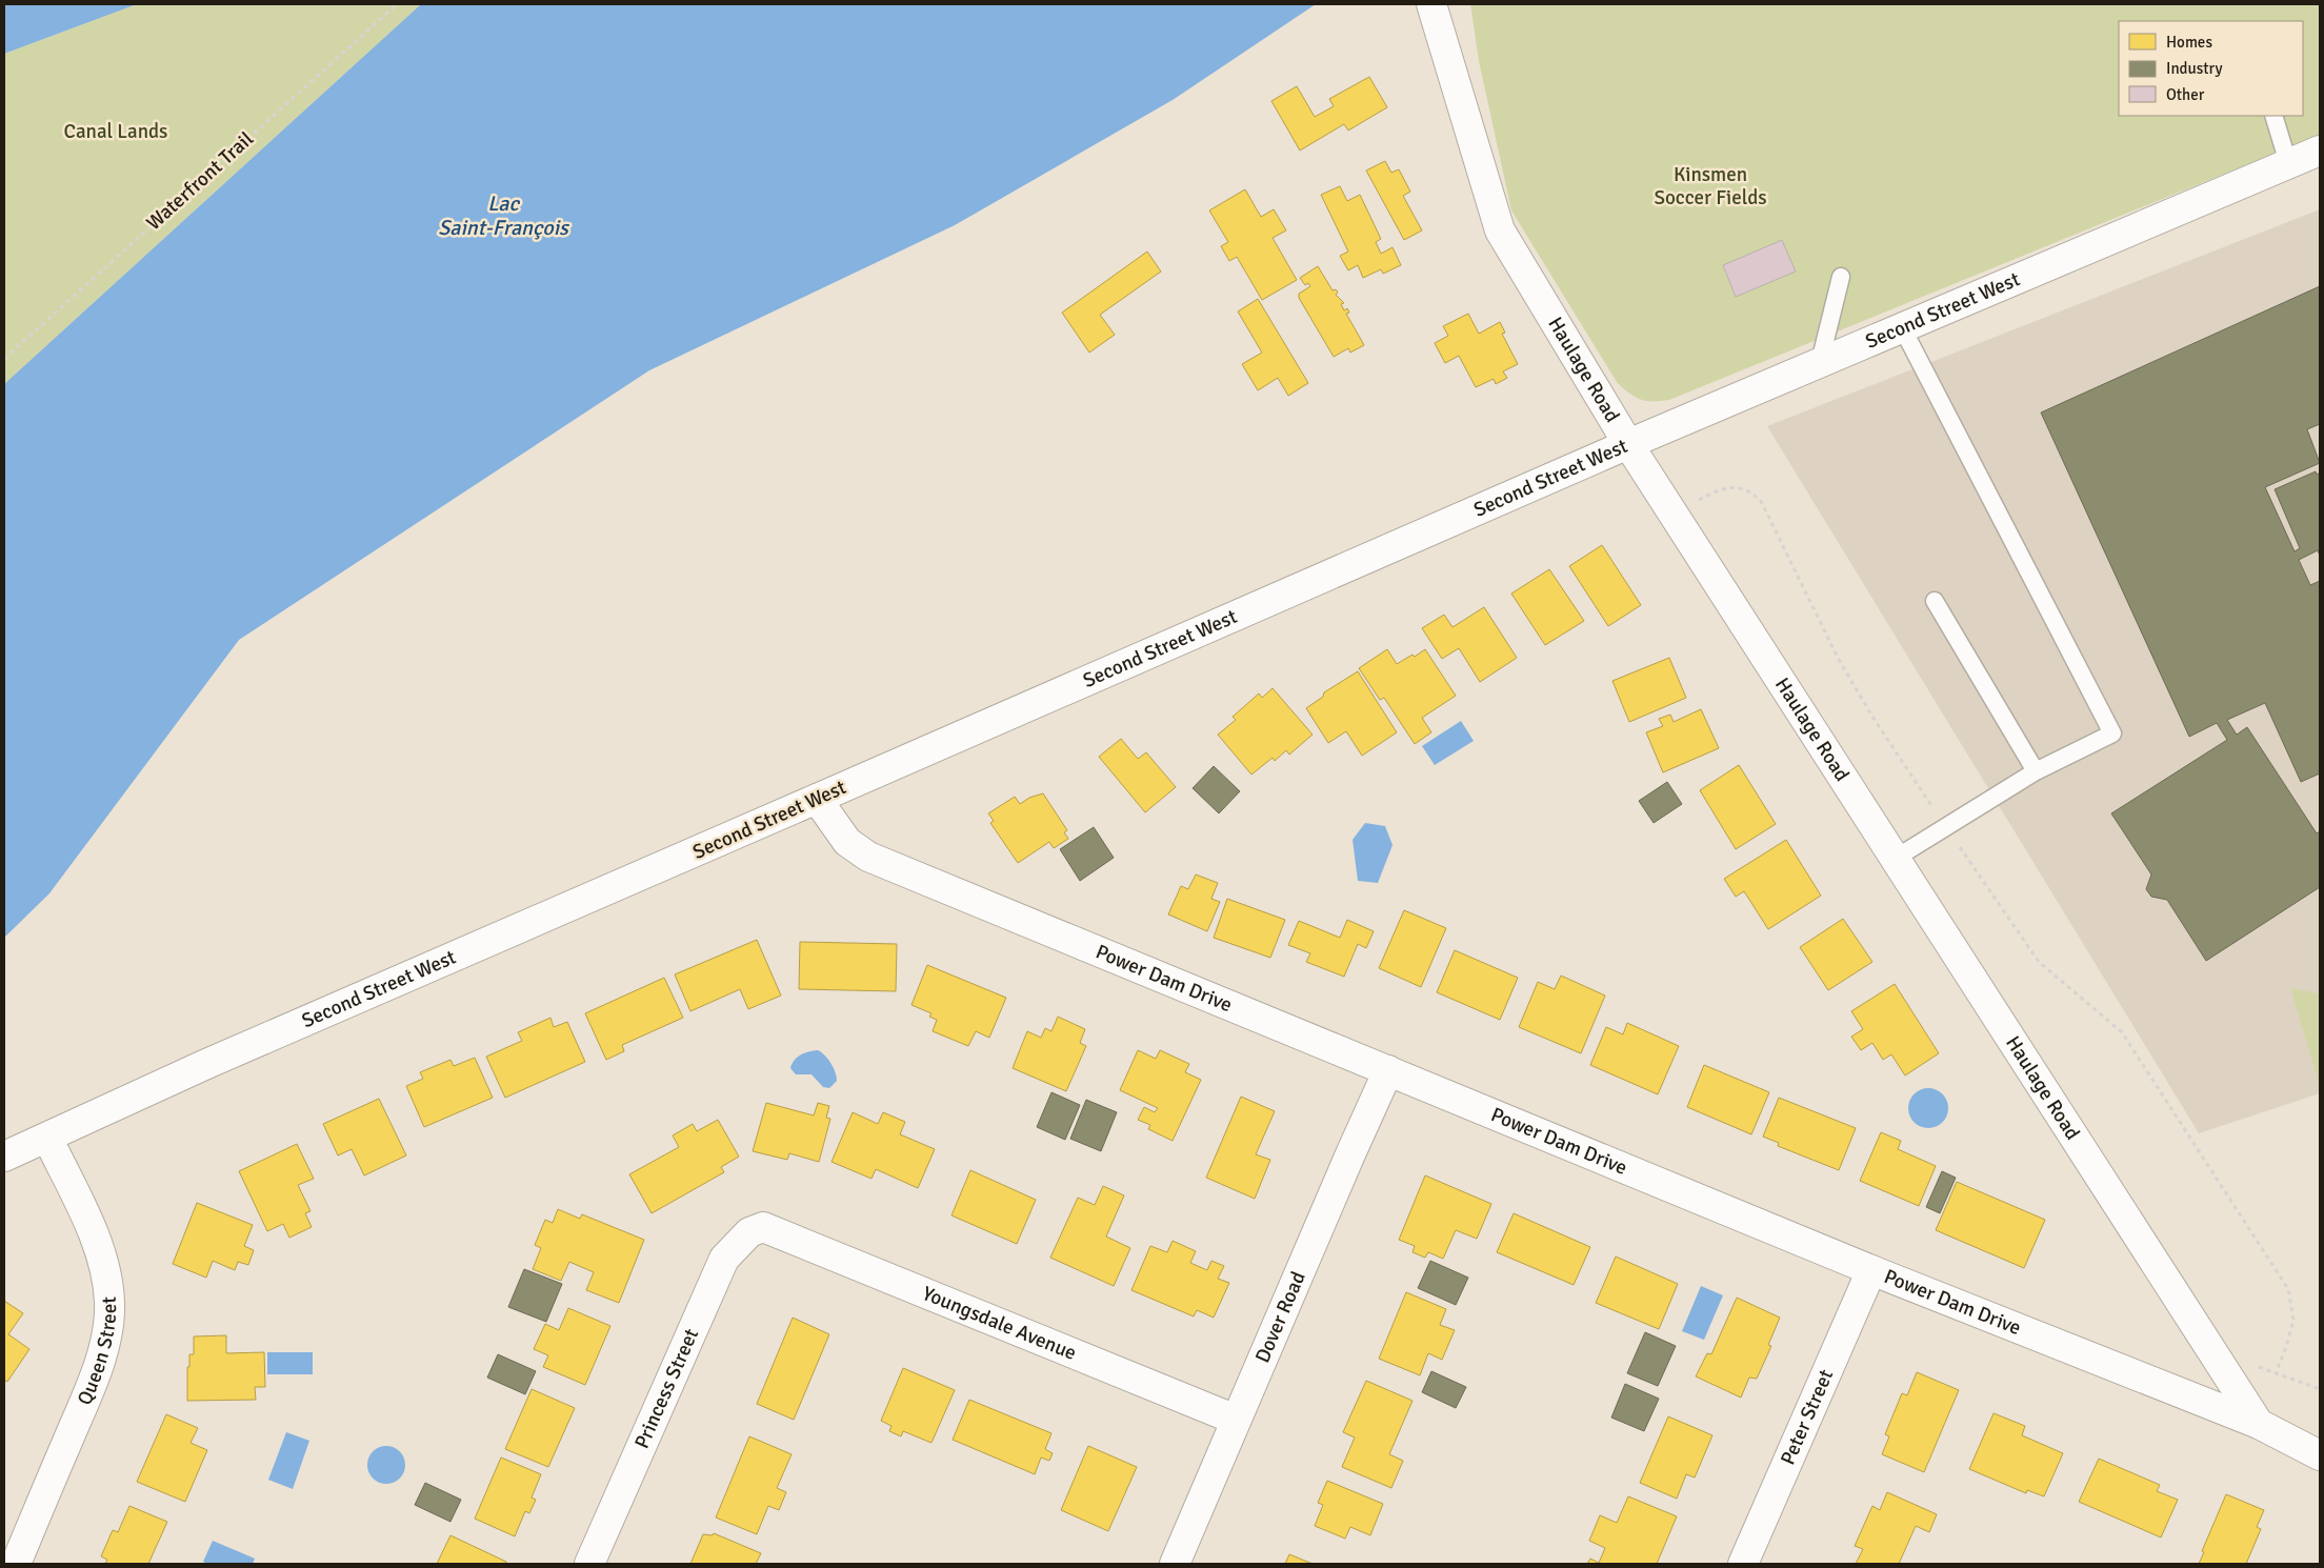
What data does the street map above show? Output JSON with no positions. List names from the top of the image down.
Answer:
{
  "streets": {
    "street": [
      "Second Street West",
      "Haulage Road",
      "Power Dam Drive",
      "Dover Road",
      "Youngsdale Avenue",
      "Queen Street",
      "Princess Street",
      "Peter Street"
    ],
    "path": ["Waterfront Trail"]
  },
  "crossings": [
    ["Second Street West", "Haulage Road"],
    ["Second Street West", "Power Dam Drive"],
    ["Second Street West", "Queen Street"],
    ["Haulage Road", "Power Dam Drive"],
    ["Power Dam Drive", "Dover Road"],
    ["Power Dam Drive", "Peter Street"],
    ["Dover Road", "Youngsdale Avenue"],
    ["Youngsdale Avenue", "Princess Street"]
  ],
  "water": ["Lac Saint-François"],
  "parks": ["Canal Lands", "Kinsmen Soccer Fields"],
  "legend": ["Homes", "Industry", "Other"]
}
